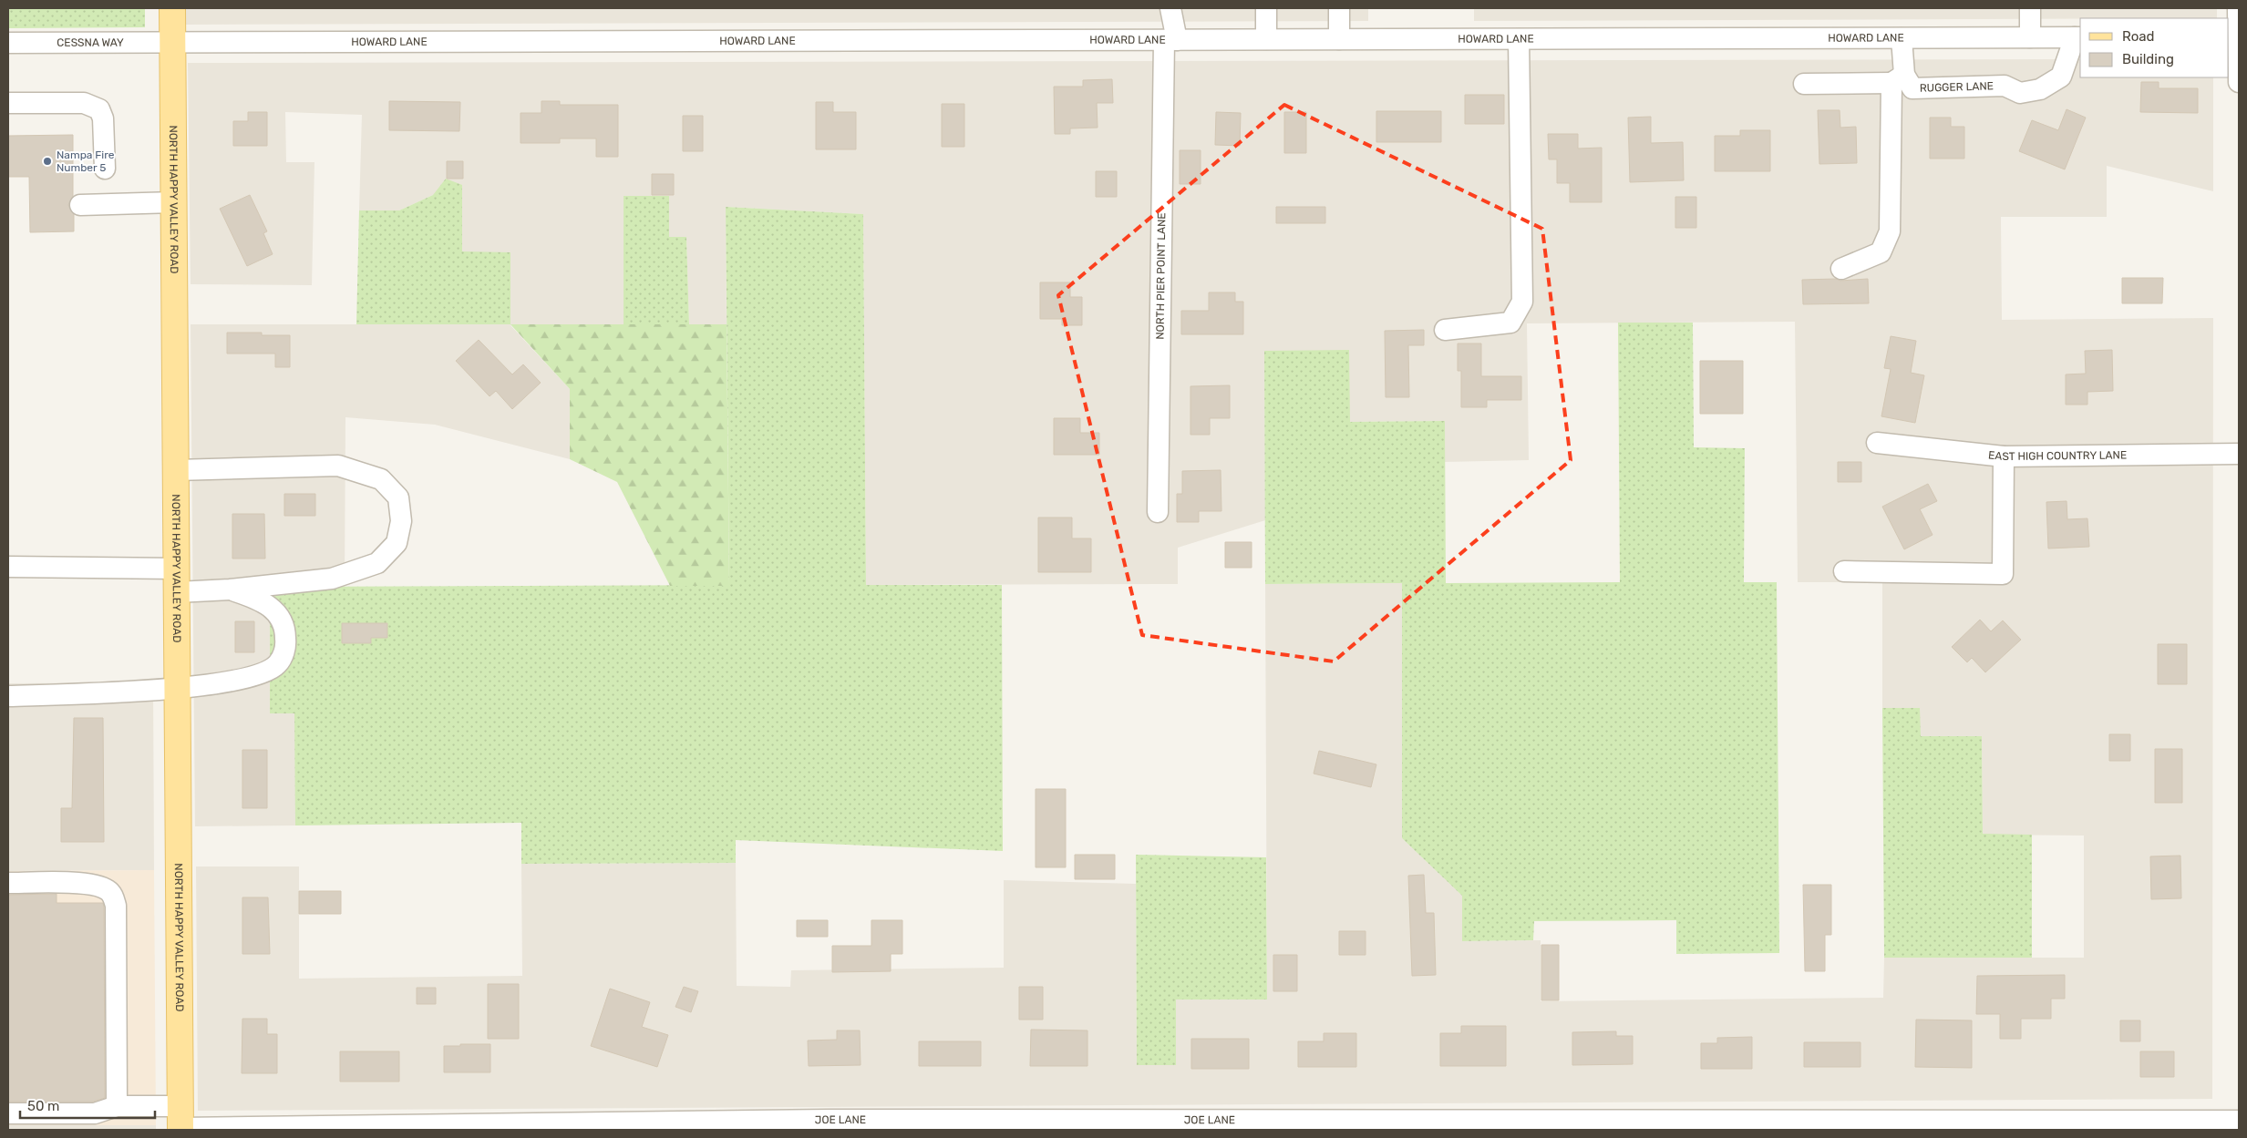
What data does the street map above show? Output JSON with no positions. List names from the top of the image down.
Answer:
{
  "streets": {
    "main road": ["NORTH HAPPY VALLEY ROAD"],
    "street": [
      "HOWARD LANE",
      "CESSNA WAY",
      "RUGGER LANE",
      "NORTH PIER POINT LANE",
      "EAST HIGH COUNTRY LANE",
      "JOE LANE"
    ]
  },
  "crossings": [
    ["HOWARD LANE", "CESSNA WAY"],
    ["HOWARD LANE", "RUGGER LANE"],
    ["HOWARD LANE", "NORTH HAPPY VALLEY ROAD"],
    ["HOWARD LANE", "NORTH PIER POINT LANE"],
    ["CESSNA WAY", "NORTH HAPPY VALLEY ROAD"],
    ["NORTH HAPPY VALLEY ROAD", "JOE LANE"]
  ],
  "places": ["Nampa Fire Number 5"],
  "legend": ["Road", "Building"],
  "scale_bar": "50 m"
}
